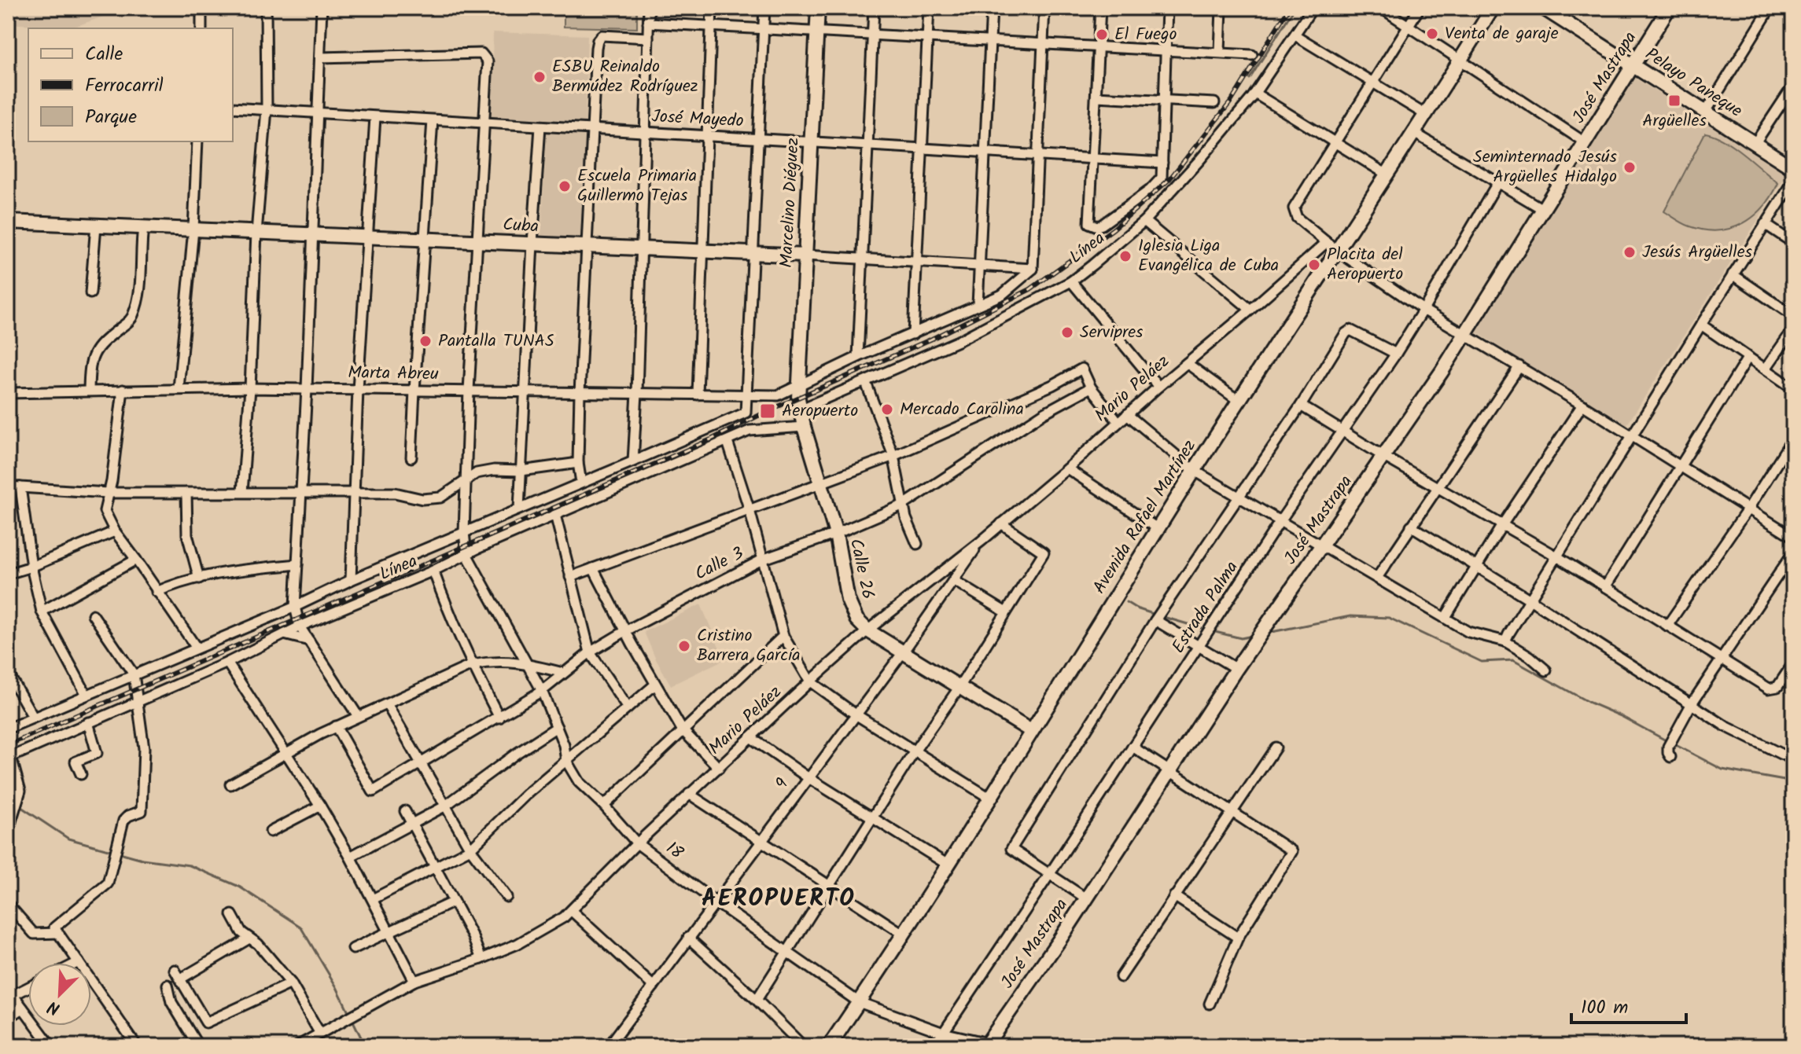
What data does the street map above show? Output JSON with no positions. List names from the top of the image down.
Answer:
{
  "streets": {
    "street": [
      "José Mastrapa",
      "Pelayo Paneque",
      "José Mayedo",
      "Marcelino Diéguez",
      "Cuba",
      "Línea",
      "Marta Abreu",
      "Mario Peláez",
      "Avenida Rafael Martínez",
      "Calle 3",
      "Calle 26",
      "Estrada Palma",
      "9",
      "18"
    ]
  },
  "crossings": [
    ["José Mastrapa", "Pelayo Paneque"],
    ["José Mastrapa", "18"],
    ["José Mayedo", "Marcelino Diéguez"],
    ["José Mayedo", "Línea"],
    ["Marcelino Diéguez", "Cuba"],
    ["Marcelino Diéguez", "Línea"],
    ["Marcelino Diéguez", "Marta Abreu"],
    ["Marcelino Diéguez", "Calle 26"],
    ["Línea", "Marta Abreu"],
    ["Línea", "Calle 26"],
    ["Línea", "18"],
    ["Mario Peláez", "Avenida Rafael Martínez"],
    ["Mario Peláez", "Calle 26"],
    ["Mario Peláez", "9"],
    ["Mario Peláez", "18"],
    ["Avenida Rafael Martínez", "Calle 26"],
    ["Avenida Rafael Martínez", "18"],
    ["Calle 3", "Calle 26"],
    ["Calle 3", "18"],
    ["Calle 26", "9"],
    ["Estrada Palma", "18"],
    ["9", "18"]
  ],
  "districts": ["AEROPUERTO"],
  "places": {
    "other": [
      "Venta de garaje",
      "El Fuego",
      "ESBU Reinaldo Bermúdez Rodríguez",
      "Seminternado Jesús Argüelles Hidalgo",
      "Escuela Primaria Guillermo Tejas",
      "Jesús Argüelles",
      "Iglesia Liga Evangélica de Cuba",
      "Placita del Aeropuerto",
      "Servipres",
      "Pantalla TUNAS",
      "Mercado Carolina",
      "Cristino Barrera García"
    ],
    "transit": ["Argüelles", "Aeropuerto"]
  },
  "legend": ["Calle", "Ferrocarril", "Parque"],
  "scale_bar": "100 m",
  "north": "bottom left"
}
